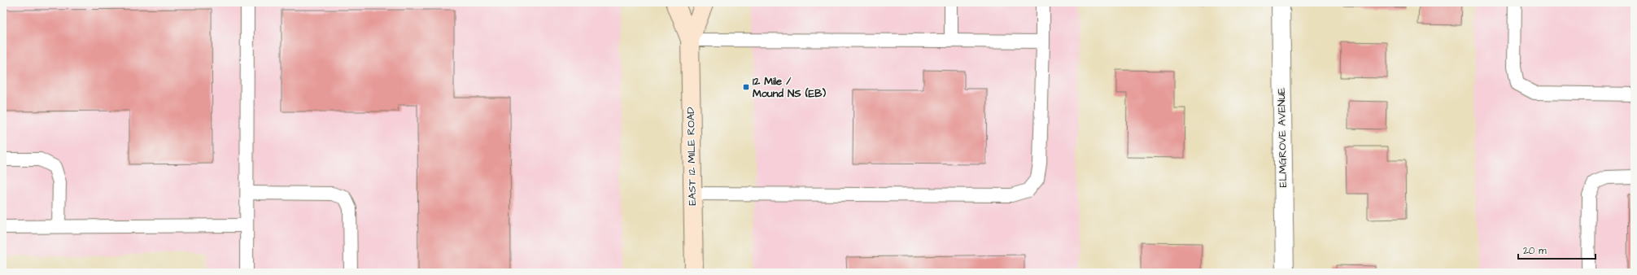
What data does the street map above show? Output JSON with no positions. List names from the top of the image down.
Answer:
{
  "streets": {
    "main road": ["EAST 12 MILE ROAD"],
    "street": ["ELMGROVE AVENUE"]
  },
  "places": {
    "transit": ["12 Mile / Mound NS (EB)"]
  },
  "scale_bar": "20 m"
}
